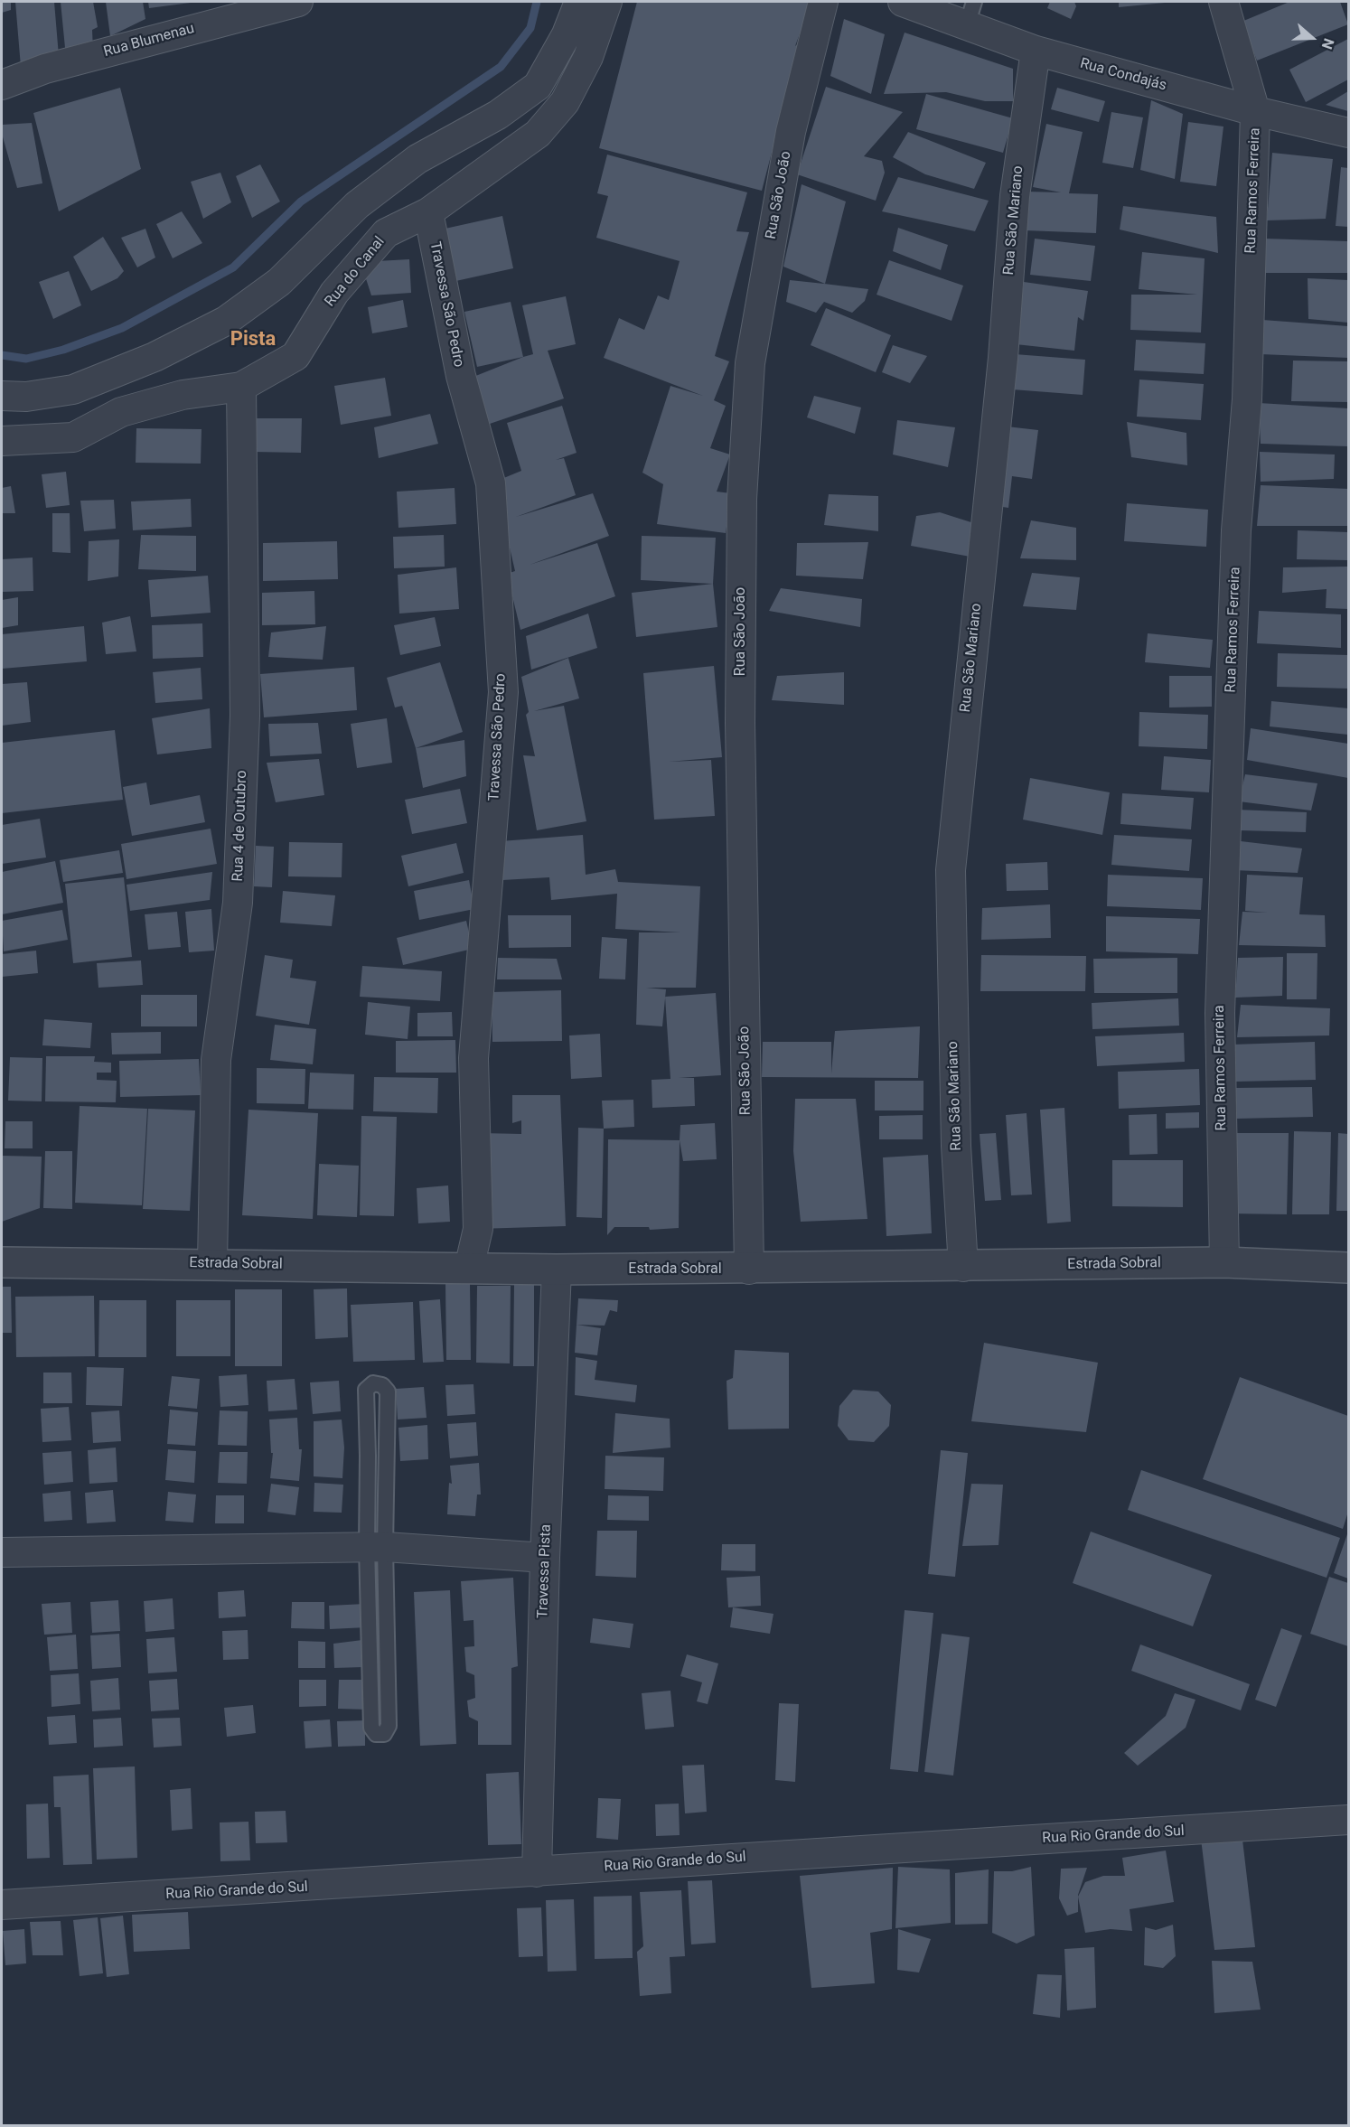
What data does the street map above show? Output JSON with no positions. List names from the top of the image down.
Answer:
{
  "streets": {
    "street": [
      "Rua Blumenau",
      "Rua Condajás",
      "Rua Ramos Ferreira",
      "Rua São João",
      "Rua São Mariano",
      "Rua do Canal",
      "Travessa São Pedro",
      "Rua 4 de Outubro",
      "Estrada Sobral",
      "Travessa Pista",
      "Rua Rio Grande do Sul"
    ]
  },
  "crossings": [
    ["Rua Condajás", "Rua Ramos Ferreira"],
    ["Rua Condajás", "Rua São Mariano"],
    ["Rua Ramos Ferreira", "Estrada Sobral"],
    ["Rua São João", "Estrada Sobral"],
    ["Rua São Mariano", "Estrada Sobral"],
    ["Rua do Canal", "Travessa São Pedro"],
    ["Rua do Canal", "Rua 4 de Outubro"],
    ["Travessa São Pedro", "Estrada Sobral"],
    ["Rua 4 de Outubro", "Estrada Sobral"],
    ["Estrada Sobral", "Travessa Pista"],
    ["Travessa Pista", "Rua Rio Grande do Sul"]
  ],
  "districts": ["Pista"],
  "north": "right"
}
